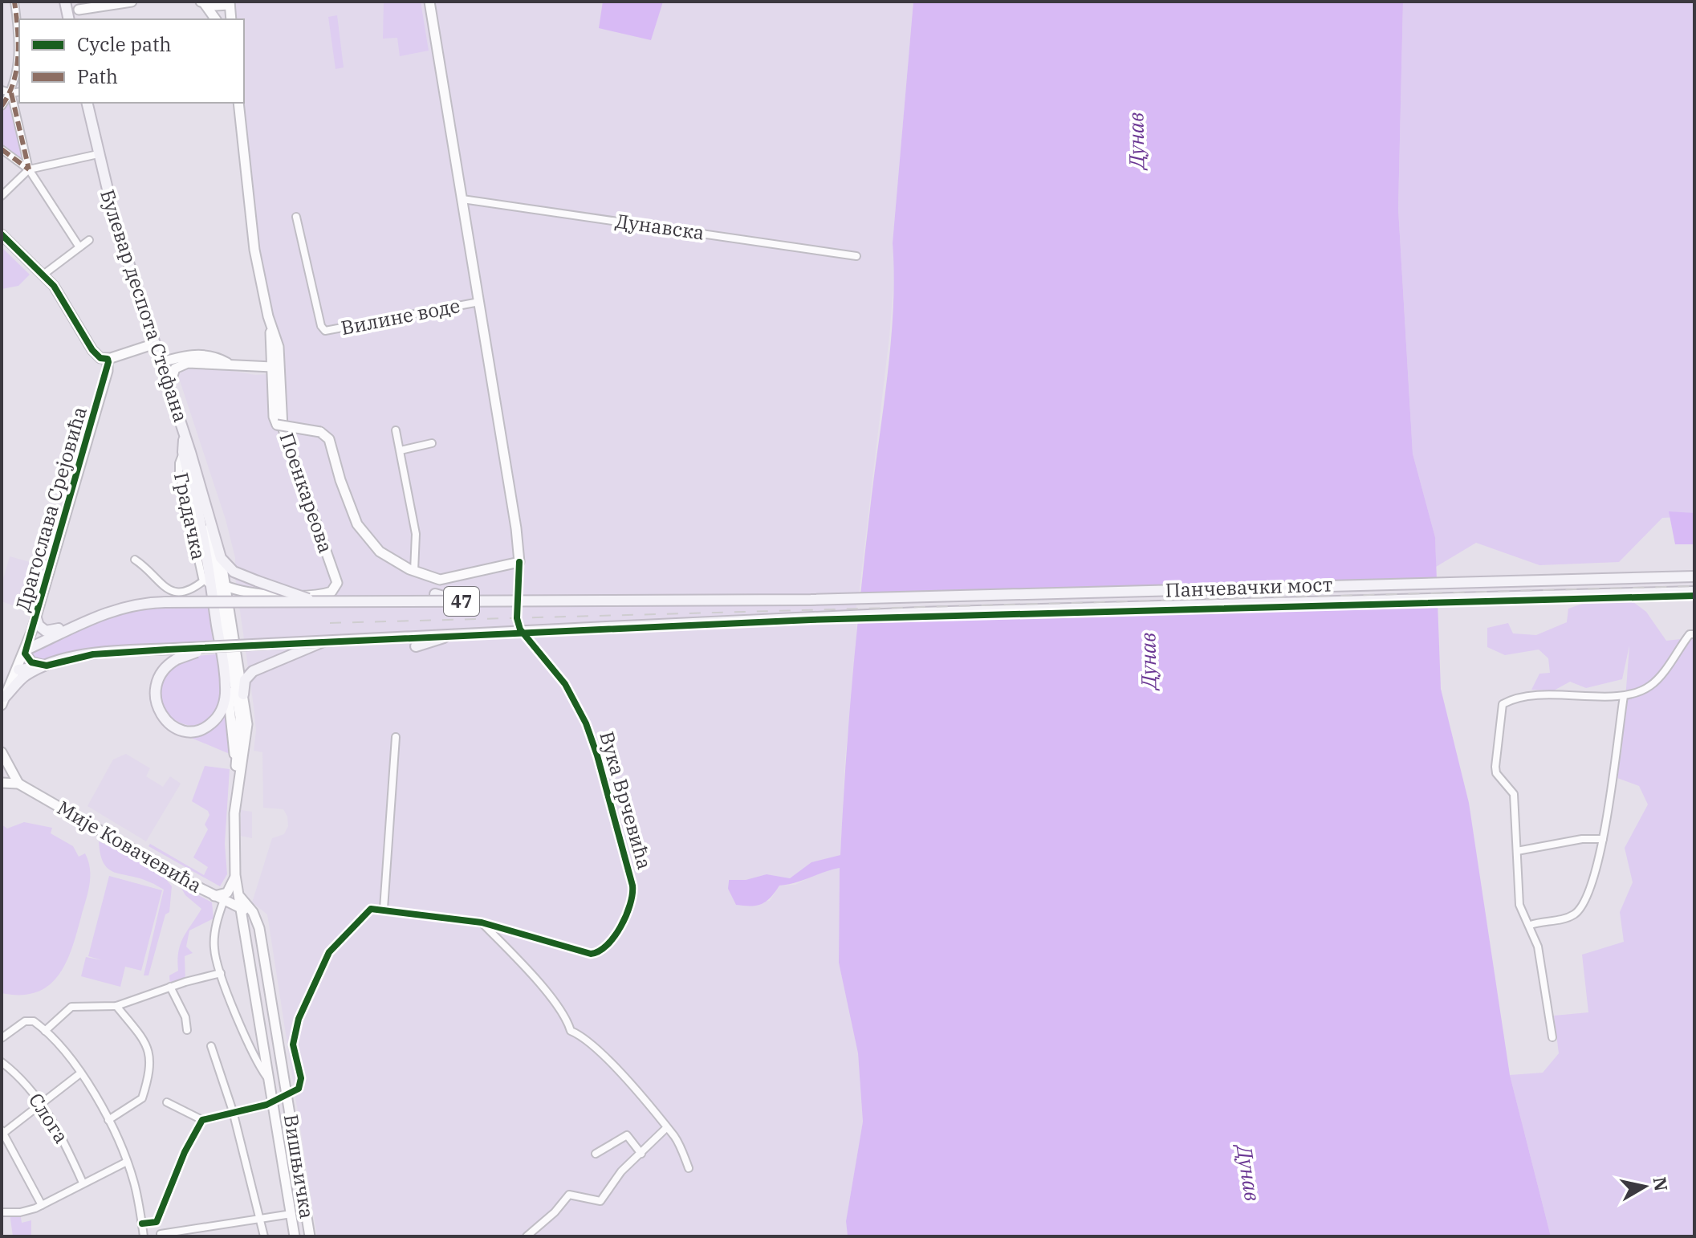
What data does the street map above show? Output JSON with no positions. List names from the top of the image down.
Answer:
{
  "streets": {
    "main road": [
      "Булевар деспота Стефана",
      "Поенкареова",
      "Драгослава Срејовића",
      "Панчевачки мост",
      "47",
      "Мије Ковачевића",
      "Вишњичка"
    ],
    "street": [
      "Дунавска",
      "Вилине воде",
      "Градачка",
      "Вука Врчевића",
      "Слога"
    ]
  },
  "crossings": [
    ["Булевар деспота Стефана", "Мије Ковачевића"],
    ["Булевар деспота Стефана", "Вишњичка"],
    ["Драгослава Срејовића", "47"],
    ["Панчевачки мост", "47"]
  ],
  "water": ["Дунав"],
  "legend": ["Cycle path", "Path"],
  "north": "right"
}
